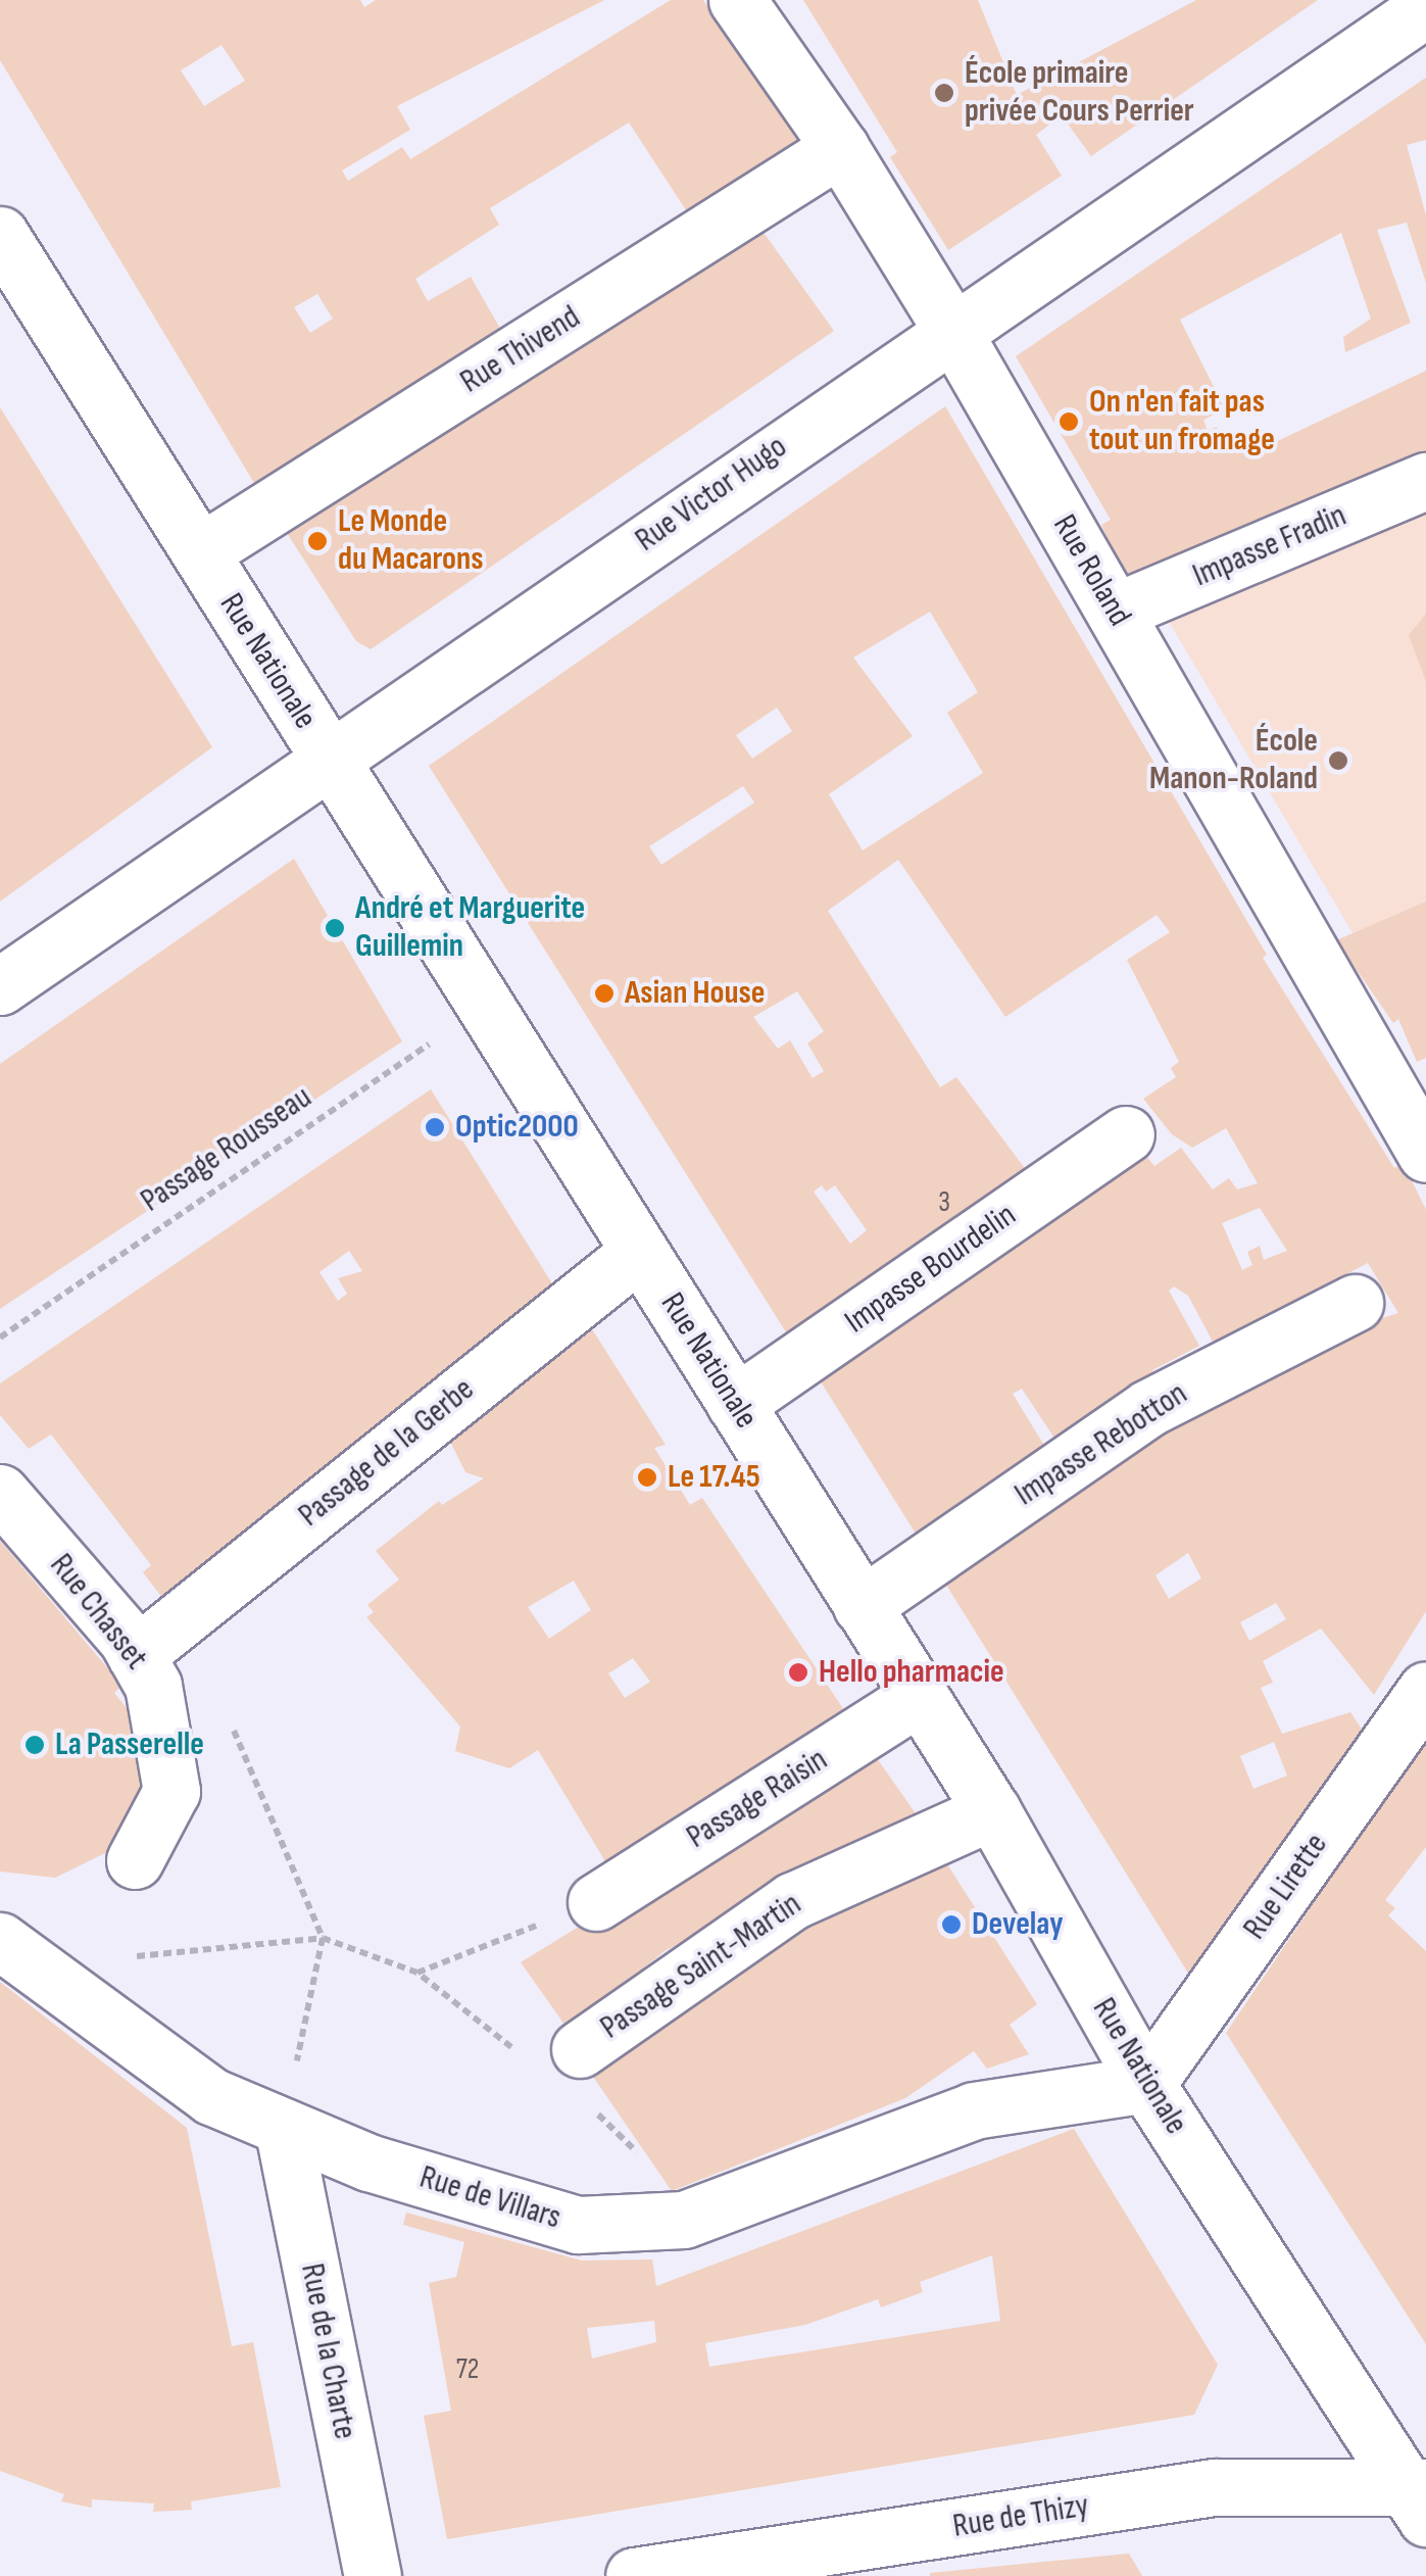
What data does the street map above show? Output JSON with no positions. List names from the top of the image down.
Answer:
{
  "streets": {
    "street": [
      "Rue Thivend",
      "Rue Victor Hugo",
      "Impasse Fradin",
      "Rue Roland",
      "Rue Nationale",
      "Impasse Bourdelin",
      "Impasse Rebotton",
      "Passage de la Gerbe",
      "Rue Chasset",
      "Passage Raisin",
      "Rue Lirette",
      "Passage Saint-Martin",
      "Rue de Villars",
      "Rue de la Charte",
      "Rue de Thizy"
    ],
    "path": ["Passage Rousseau"]
  },
  "crossings": [
    ["Rue Thivend", "Rue Roland"],
    ["Rue Thivend", "Rue Nationale"],
    ["Rue Victor Hugo", "Rue Roland"],
    ["Rue Victor Hugo", "Rue Nationale"],
    ["Impasse Fradin", "Rue Roland"],
    ["Rue Nationale", "Passage Rousseau"],
    ["Rue Nationale", "Impasse Bourdelin"],
    ["Rue Nationale", "Impasse Rebotton"],
    ["Rue Nationale", "Passage de la Gerbe"],
    ["Rue Nationale", "Passage Raisin"],
    ["Rue Nationale", "Rue Lirette"],
    ["Rue Nationale", "Passage Saint-Martin"],
    ["Rue Nationale", "Rue de Villars"],
    ["Rue Nationale", "Rue de Thizy"],
    ["Passage de la Gerbe", "Rue Chasset"],
    ["Rue Lirette", "Rue de Villars"],
    ["Rue de Villars", "Rue de la Charte"]
  ],
  "places": [
    "École primaire privée Cours Perrier",
    "On n'en fait pas tout un fromage",
    "Le Monde du Macarons",
    "École Manon-Roland",
    "André et Marguerite Guillemin",
    "Asian House",
    "Optic2000",
    "Le 17.45",
    "Hello pharmacie",
    "La Passerelle",
    "Develay"
  ],
  "house_numbers": ["3", "72"]
}
